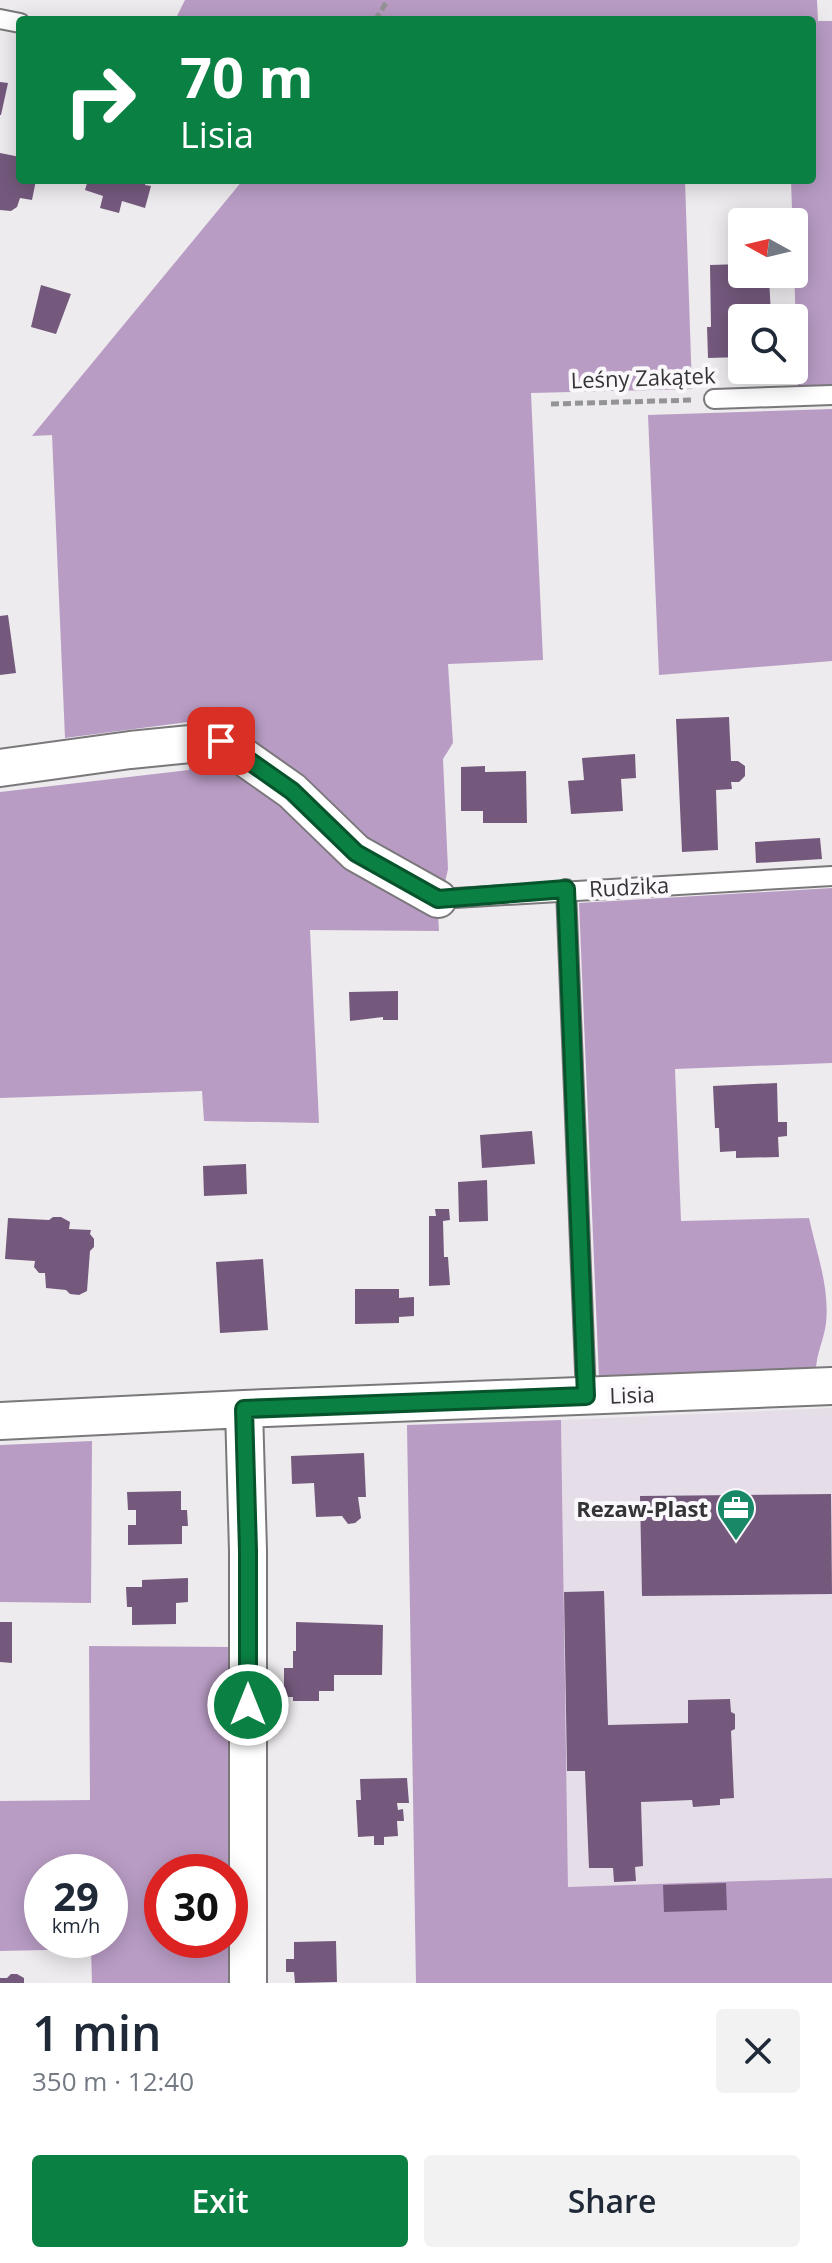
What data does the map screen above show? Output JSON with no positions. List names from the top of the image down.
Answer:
{
  "streets": {
    "street": ["Rudzika", "Lisia"],
    "lane": ["Leśny Zakątek"]
  },
  "places": {
    "office": ["Rezaw-Plast"]
  },
  "north": "left",
  "page": {
    "turn": ["70 m", "Lisia"],
    "speed": "29 km/h",
    "limit": "30",
    "heading": ["1 min", "350 m · 12:40"],
    "buttons": ["Exit", "Share"]
  }
}
